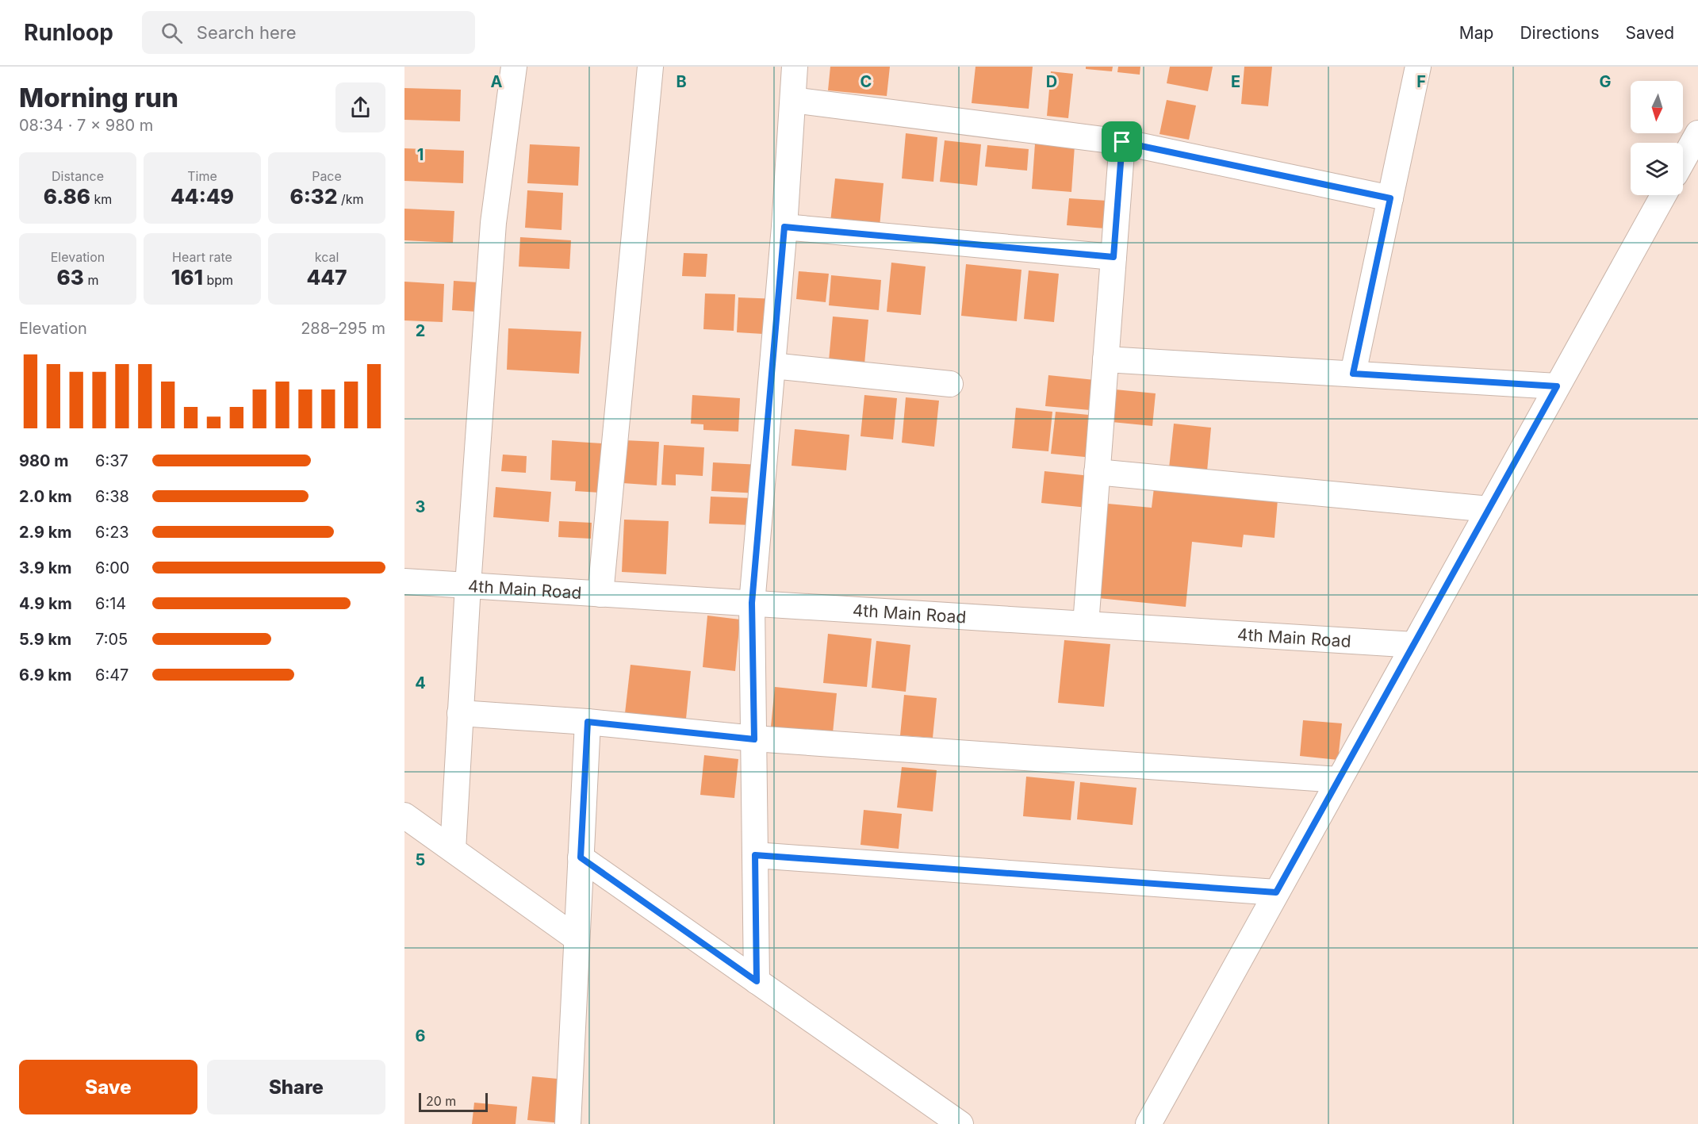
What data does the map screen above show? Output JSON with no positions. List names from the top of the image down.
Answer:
{
  "streets": {
    "street": ["4th Main Road"]
  },
  "scale_bar": "20 m",
  "north": "bottom",
  "page": {
    "header": "Runloop",
    "search": "Search here",
    "nav": ["Map", "Directions", "Saved"],
    "heading": ["Morning run", "08:34 · 7 × 980 m"],
    "stats": [
      ["Distance", "6.86 km"],
      ["Time", "44:49"],
      ["Pace", "6:32 /km"],
      ["Elevation", "63 m"],
      ["Heart rate", "161 bpm"],
      ["kcal", "447"]
    ],
    "chart": ["Elevation", "288–295 m"],
    "list": [
      {
        "name": "980 m",
        "note": "6:37"
      },
      {
        "name": "2.0 km",
        "note": "6:38"
      },
      {
        "name": "2.9 km",
        "note": "6:23"
      },
      {
        "name": "3.9 km",
        "note": "6:00"
      },
      {
        "name": "4.9 km",
        "note": "6:14"
      },
      {
        "name": "5.9 km",
        "note": "7:05"
      },
      {
        "name": "6.9 km",
        "note": "6:47"
      }
    ],
    "buttons": ["Save", "Share"],
    "scale": "20 m"
  },
  "grid": {
    "columns": [
      "A",
      "B",
      "C",
      "D",
      "E",
      "F",
      "G"
    ],
    "rows": [
      "1",
      "2",
      "3",
      "4",
      "5",
      "6"
    ]
  }
}
